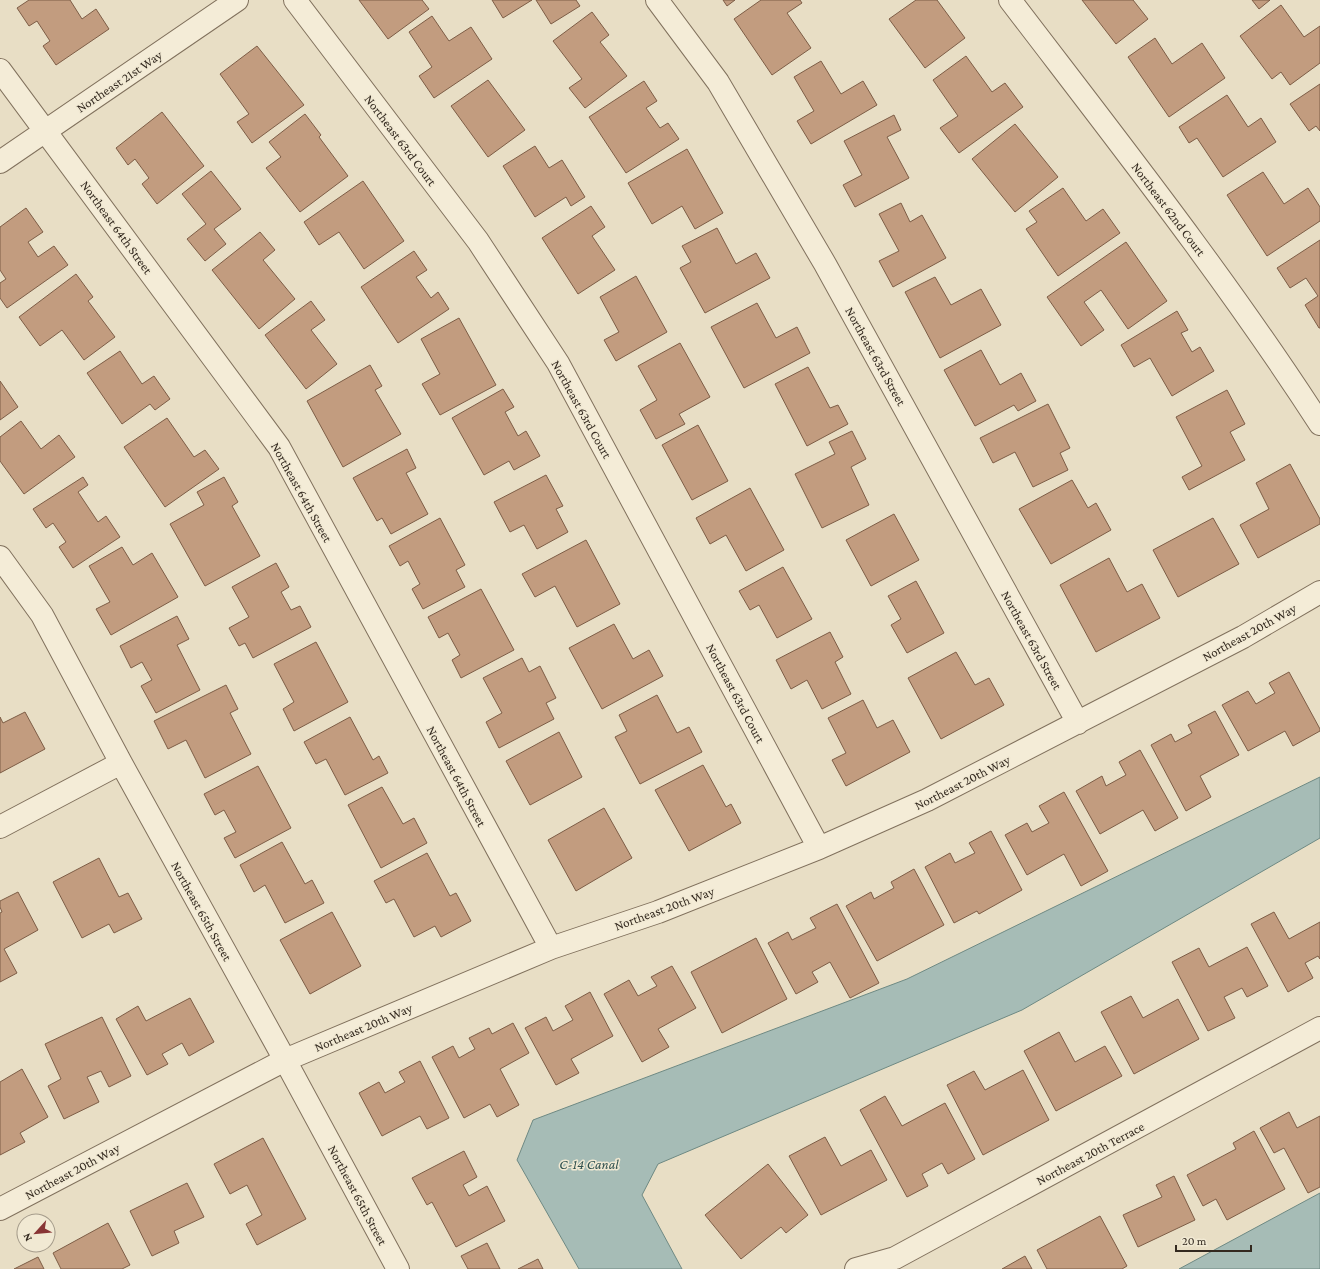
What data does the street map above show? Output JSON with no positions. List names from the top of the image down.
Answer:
{
  "streets": {
    "street": [
      "Northeast 21st Way",
      "Northeast 63rd Court",
      "Northeast 62nd Court",
      "Northeast 64th Street",
      "Northeast 63rd Street",
      "Northeast 20th Way",
      "Northeast 65th Street",
      "Northeast 20th Terrace"
    ]
  },
  "crossings": [
    ["Northeast 21st Way", "Northeast 64th Street"],
    ["Northeast 63rd Court", "Northeast 20th Way"],
    ["Northeast 64th Street", "Northeast 20th Way"],
    ["Northeast 63rd Street", "Northeast 20th Way"],
    ["Northeast 20th Way", "Northeast 65th Street"]
  ],
  "water": ["C-14 Canal"],
  "scale_bar": "20 m",
  "north": "bottom left"
}
